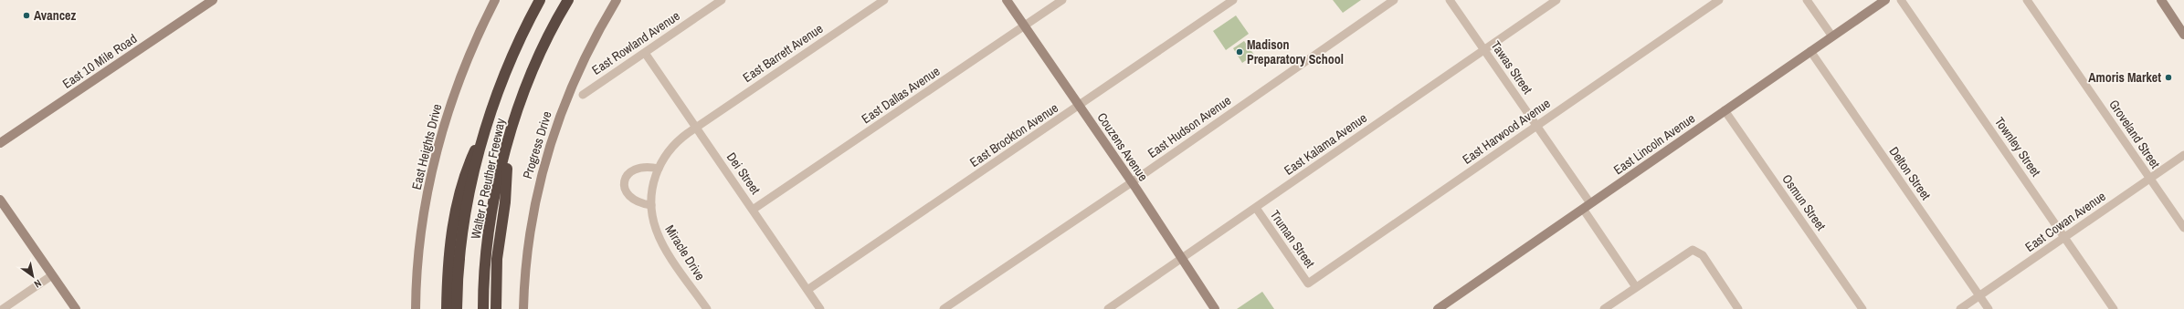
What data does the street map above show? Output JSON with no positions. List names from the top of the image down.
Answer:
{
  "streets": {
    "highway": ["Walter P Reuther Freeway"],
    "main road": [
      "East 10 Mile Road",
      "East Lincoln Avenue",
      "Progress Drive",
      "East Heights Drive",
      "Couzens Avenue"
    ],
    "street": [
      "East Rowland Avenue",
      "East Barrett Avenue",
      "Tawas Street",
      "East Dallas Avenue",
      "East Hudson Avenue",
      "East Harwood Avenue",
      "Groveland Street",
      "East Brockton Avenue",
      "East Kalama Avenue",
      "Townley Street",
      "Dei Street",
      "Delton Street",
      "Osmun Street",
      "East Cowan Avenue",
      "Truman Street",
      "Miracle Drive"
    ]
  },
  "crossings": [
    ["East Rowland Avenue", "Dei Street"],
    ["East Barrett Avenue", "Dei Street"],
    ["East Barrett Avenue", "Miracle Drive"],
    ["Tawas Street", "East Harwood Avenue"],
    ["Tawas Street", "East Kalama Avenue"],
    ["Tawas Street", "East Lincoln Avenue"],
    ["East Dallas Avenue", "Couzens Avenue"],
    ["East Dallas Avenue", "Dei Street"],
    ["East Hudson Avenue", "Couzens Avenue"],
    ["East Harwood Avenue", "Truman Street"],
    ["Groveland Street", "East Cowan Avenue"],
    ["East Brockton Avenue", "Couzens Avenue"],
    ["East Brockton Avenue", "Dei Street"],
    ["East Kalama Avenue", "Couzens Avenue"],
    ["East Kalama Avenue", "Truman Street"],
    ["East Lincoln Avenue", "Delton Street"],
    ["East Lincoln Avenue", "Osmun Street"],
    ["Townley Street", "East Cowan Avenue"],
    ["Dei Street", "Miracle Drive"],
    ["Delton Street", "East Cowan Avenue"]
  ],
  "places": ["Avancez", "Madison Preparatory School", "Amoris Market"],
  "north": "bottom right"
}
